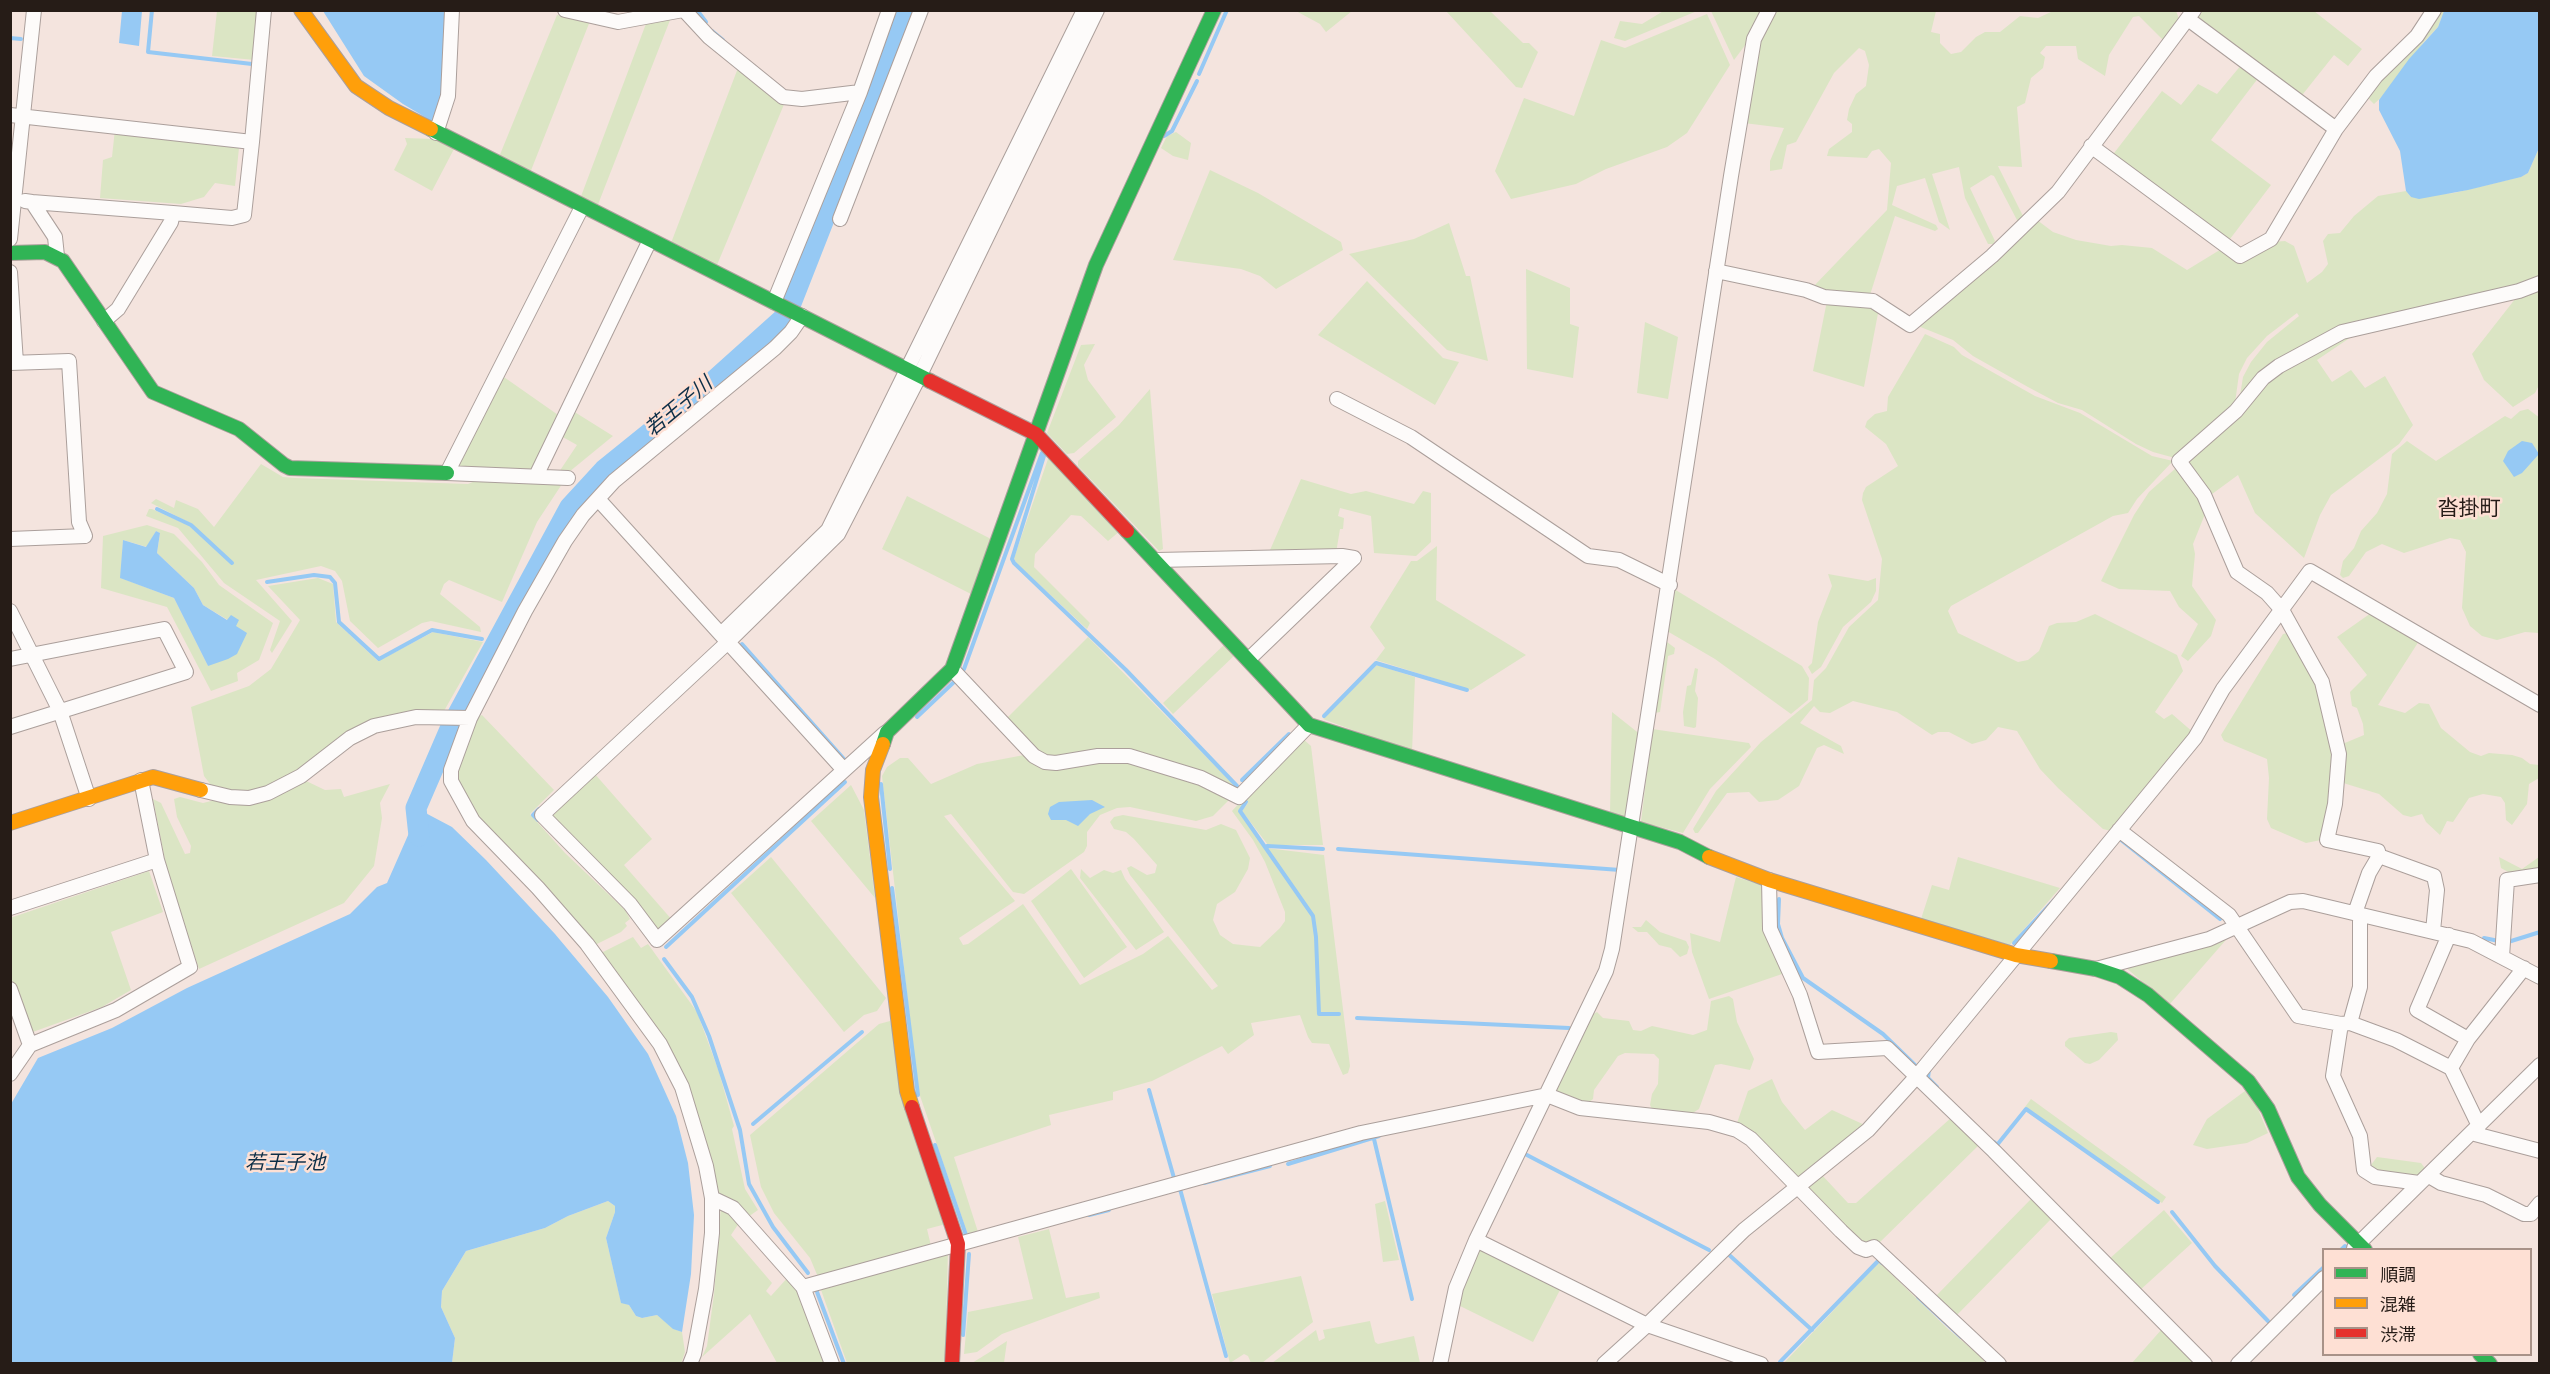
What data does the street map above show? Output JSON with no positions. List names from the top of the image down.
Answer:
{
  "districts": ["沓掛町"],
  "water": ["若王子川", "若王子池"],
  "legend": ["順調", "混雑", "渋滞"]
}
